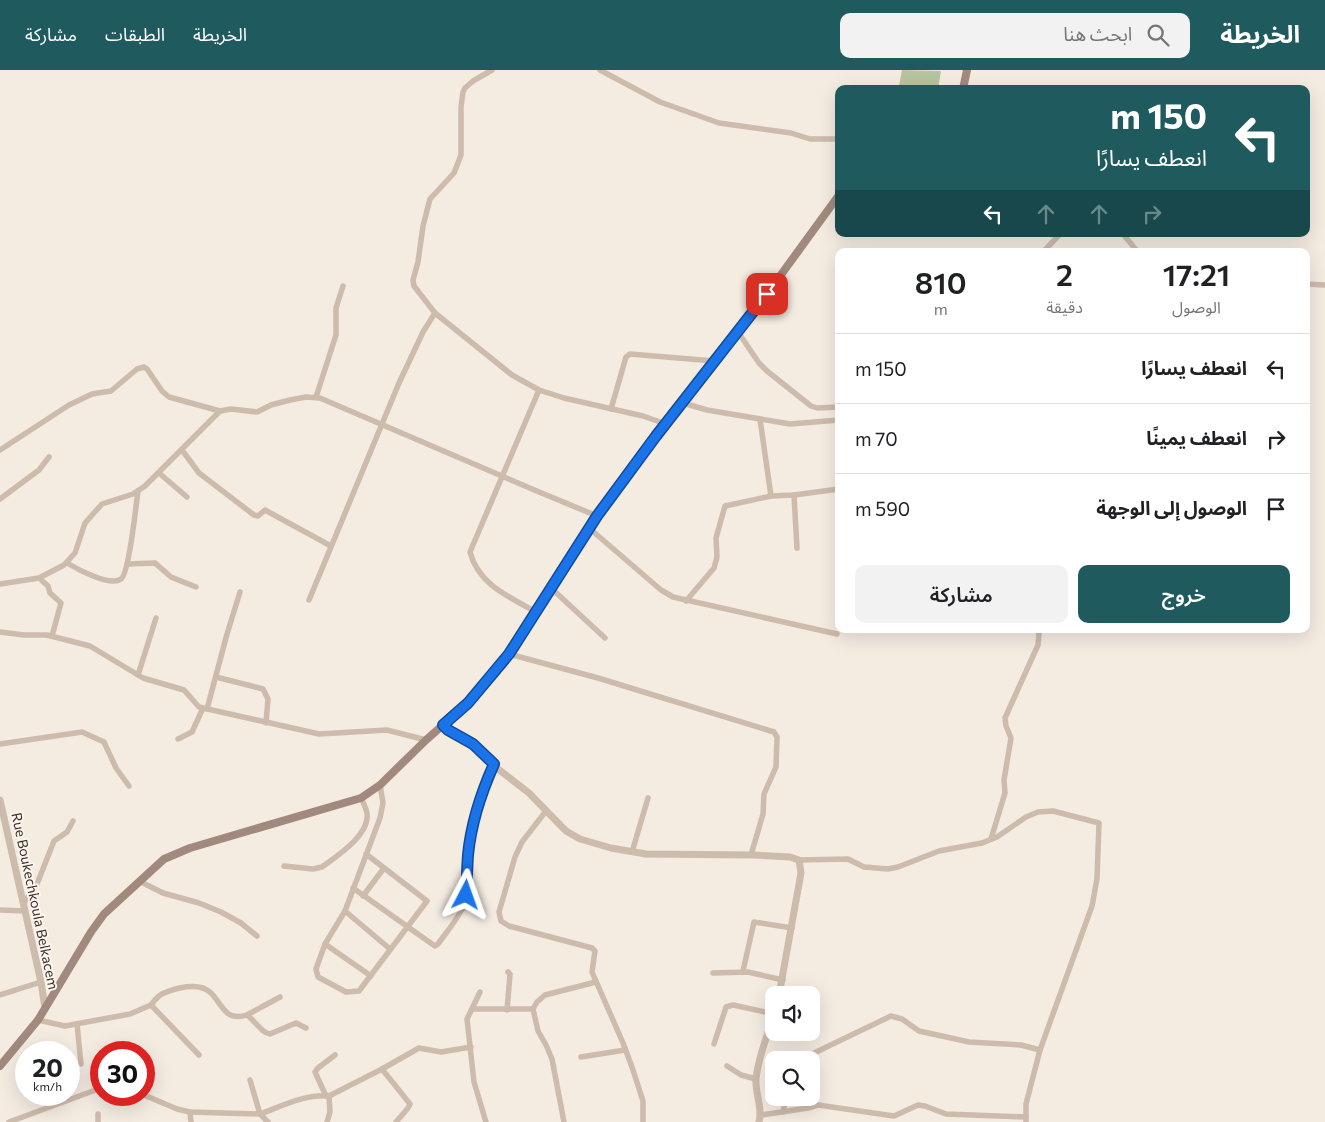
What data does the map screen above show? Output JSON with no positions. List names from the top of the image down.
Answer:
{
  "streets": {
    "street": ["Rue Boukechkoula Belkacem"]
  },
  "page": {
    "header": "الخريطة",
    "search": "ابحث هنا",
    "nav": ["الخريطة", "الطبقات", "مشاركة"],
    "turn": ["150 m", "انعطف يسارًا"],
    "eta": [
      "17:21",
      "الوصول",
      "2",
      "دقيقة",
      "810",
      "m"
    ],
    "list": [
      {
        "name": "انعطف يسارًا",
        "value": "150 m"
      },
      {
        "name": "انعطف يمينًا",
        "value": "70 m"
      },
      {
        "name": "الوصول إلى الوجهة",
        "value": "590 m"
      }
    ],
    "buttons": ["خروج", "مشاركة"],
    "speed": "20 km/h",
    "limit": "30"
  }
}
